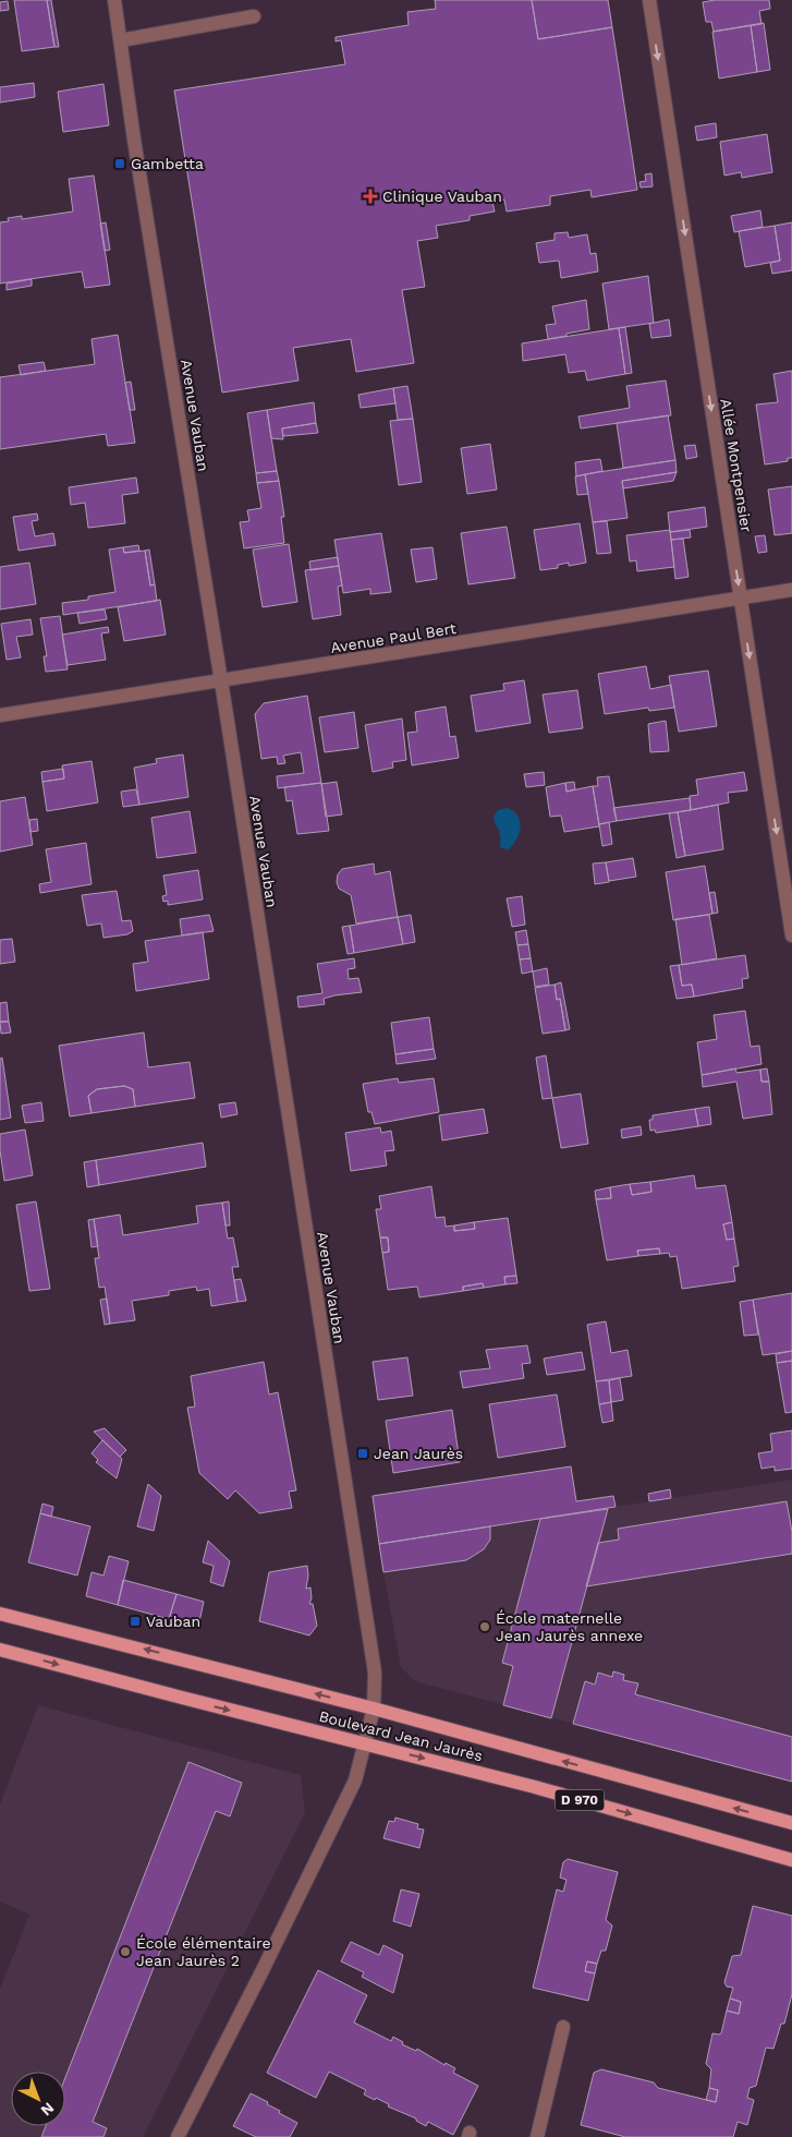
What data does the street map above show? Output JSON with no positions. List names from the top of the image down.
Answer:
{
  "streets": {
    "main road": ["Boulevard Jean Jaurès", "D 970"],
    "street": ["Avenue Vauban", "Allée Montpensier", "Avenue Paul Bert"]
  },
  "crossings": [
    ["Avenue Vauban", "Avenue Paul Bert"],
    ["Avenue Vauban", "Boulevard Jean Jaurès"],
    ["Allée Montpensier", "Avenue Paul Bert"]
  ],
  "one_way": ["Allée Montpensier"],
  "places": {
    "transit": ["Gambetta", "Jean Jaurès", "Vauban"],
    "health": ["Clinique Vauban"],
    "other": ["École maternelle Jean Jaurès annexe", "École élémentaire Jean Jaurès 2"]
  },
  "north": "bottom right"
}
